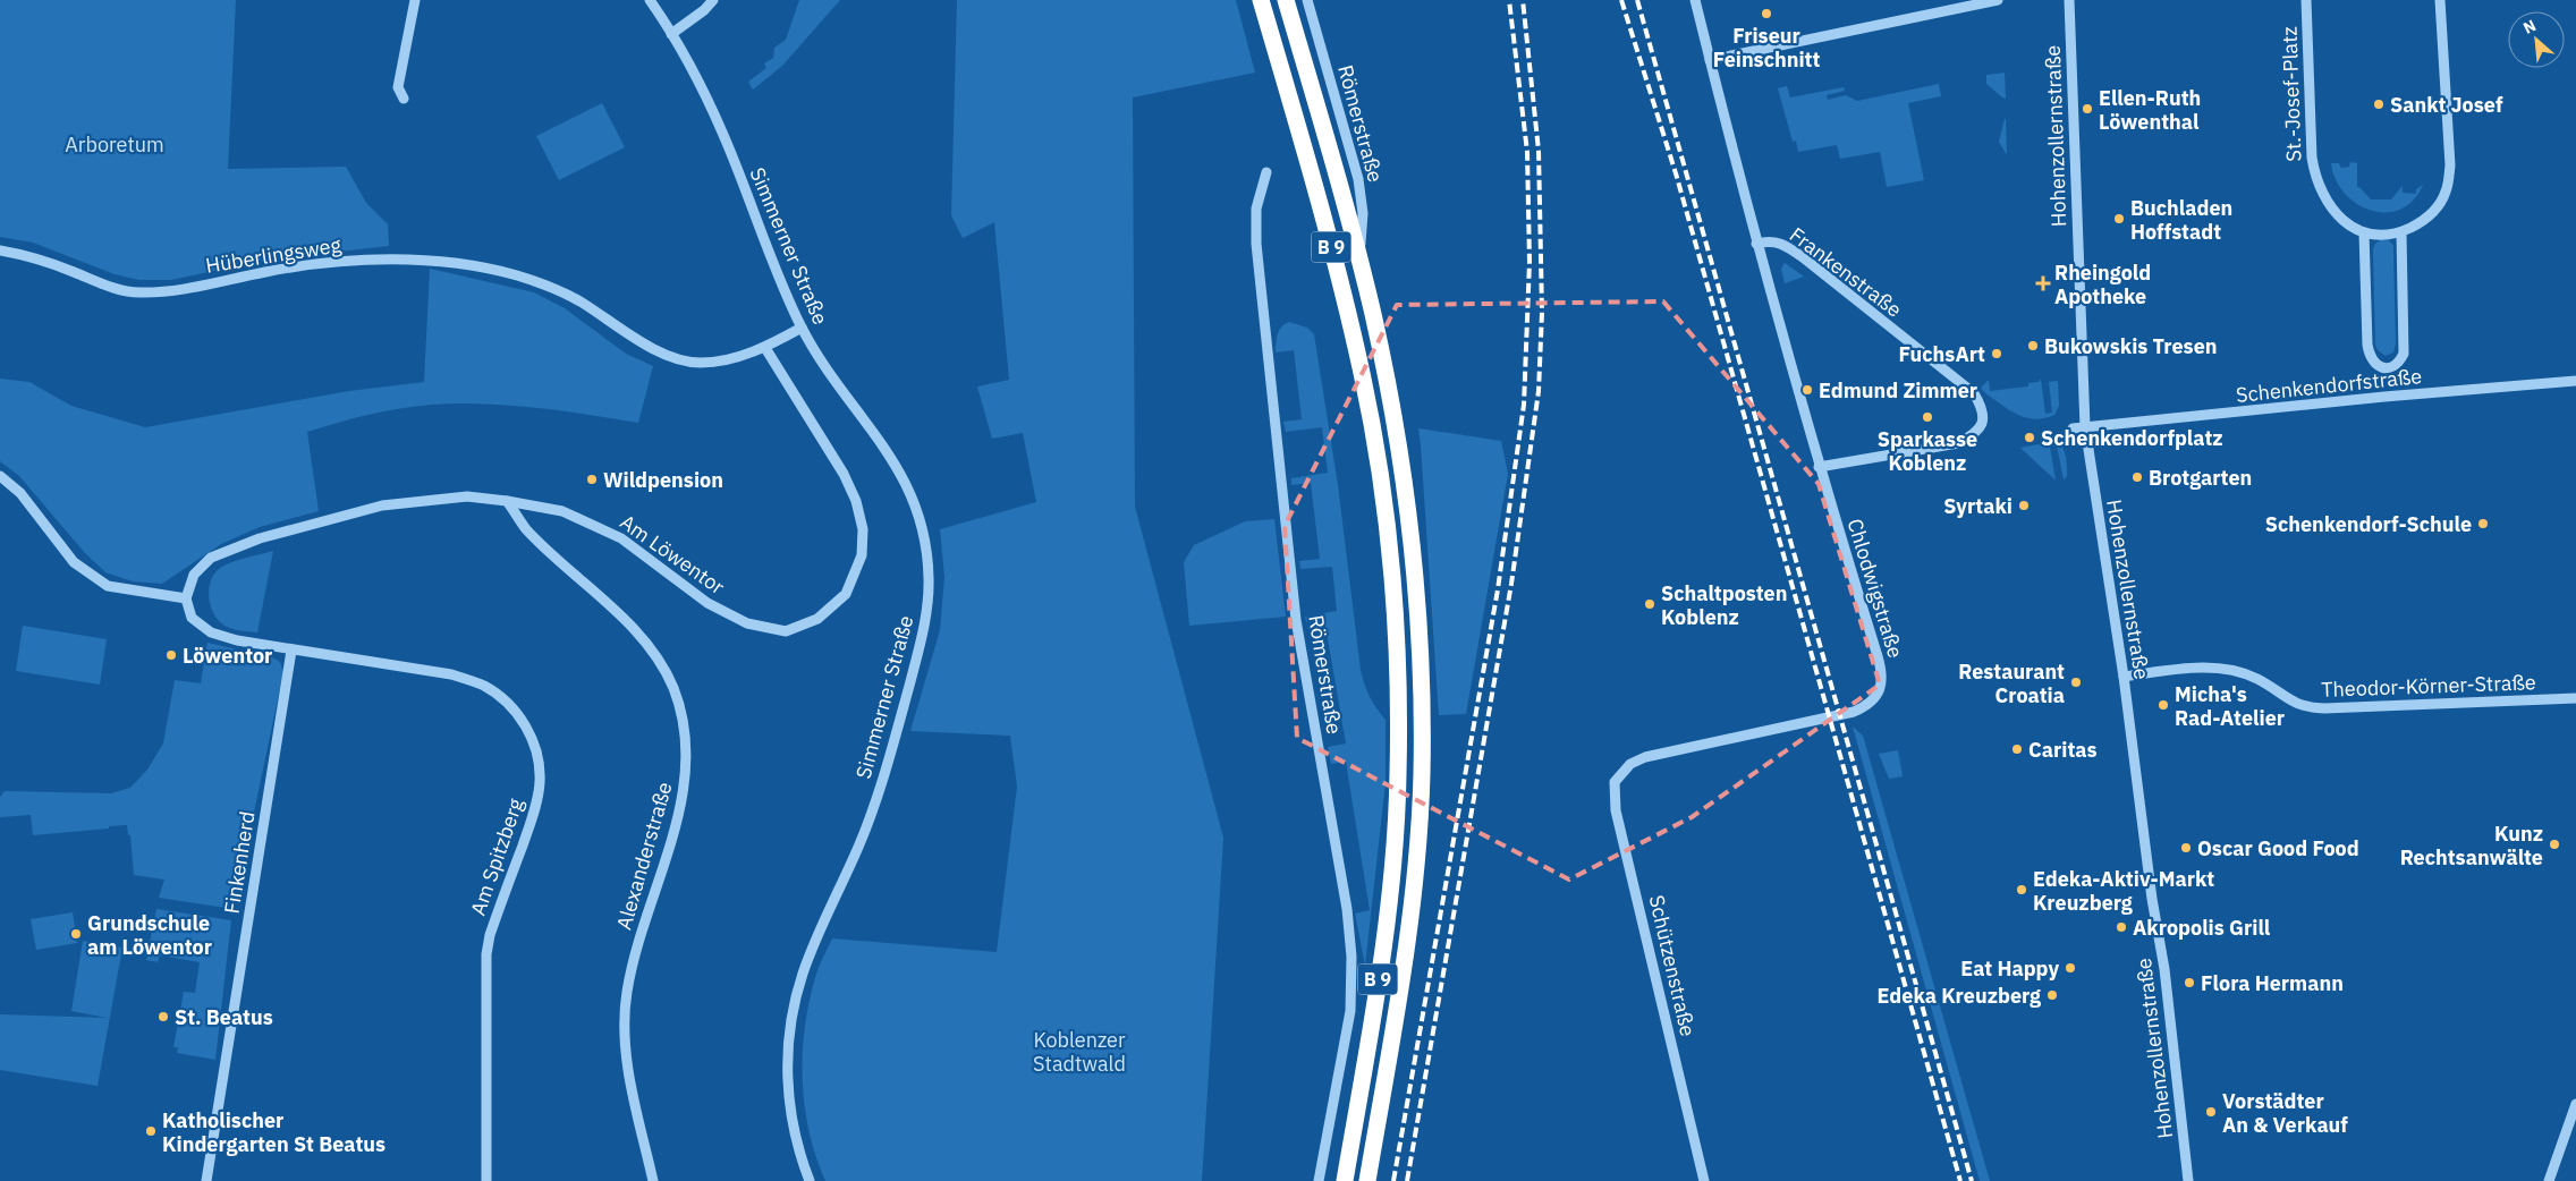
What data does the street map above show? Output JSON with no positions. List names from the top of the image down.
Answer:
{
  "streets": {
    "highway": ["B 9"],
    "street": [
      "St.-Josef-Platz",
      "Römerstraße",
      "Hohenzollernstraße",
      "Simmerner Straße",
      "Hüberlingsweg",
      "Frankenstraße",
      "Schenkendorfstraße",
      "Am Löwentor",
      "Chlodwigstraße",
      "Theodor-Körner-Straße",
      "Alexanderstraße",
      "Am Spitzberg",
      "Finkenherd",
      "Schützenstraße"
    ]
  },
  "crossings": [
    ["Römerstraße", "B 9"],
    ["Hohenzollernstraße", "Schenkendorfstraße"],
    ["Hohenzollernstraße", "Theodor-Körner-Straße"],
    ["Simmerner Straße", "Hüberlingsweg"],
    ["Hüberlingsweg", "Am Löwentor"],
    ["Frankenstraße", "Chlodwigstraße"],
    ["Am Löwentor", "Alexanderstraße"],
    ["Am Löwentor", "Am Spitzberg"],
    ["Chlodwigstraße", "Schützenstraße"],
    ["Am Spitzberg", "Finkenherd"]
  ],
  "parks": ["Arboretum", "Koblenzer Stadtwald"],
  "places": {
    "other": [
      "Friseur Feinschnitt",
      "Sankt Josef",
      "Ellen-Ruth Löwenthal",
      "Buchladen Hoffstadt",
      "Bukowskis Tresen",
      "FuchsArt",
      "Edmund Zimmer",
      "Sparkasse Koblenz",
      "Schenkendorfplatz",
      "Brotgarten",
      "Wildpension",
      "Syrtaki",
      "Schenkendorf-Schule",
      "Schaltposten Koblenz",
      "Löwentor",
      "Restaurant Croatia",
      "Micha's Rad-Atelier",
      "Caritas",
      "Kunz Rechtsanwälte",
      "Oscar Good Food",
      "Edeka-Aktiv-Markt Kreuzberg",
      "Akropolis Grill",
      "Grundschule am Löwentor",
      "Eat Happy",
      "Flora Hermann",
      "Edeka Kreuzberg",
      "St. Beatus",
      "Vorstädter An & Verkauf",
      "Katholischer Kindergarten St Beatus"
    ],
    "health": ["Rheingold Apotheke"]
  },
  "north": "top left"
}
